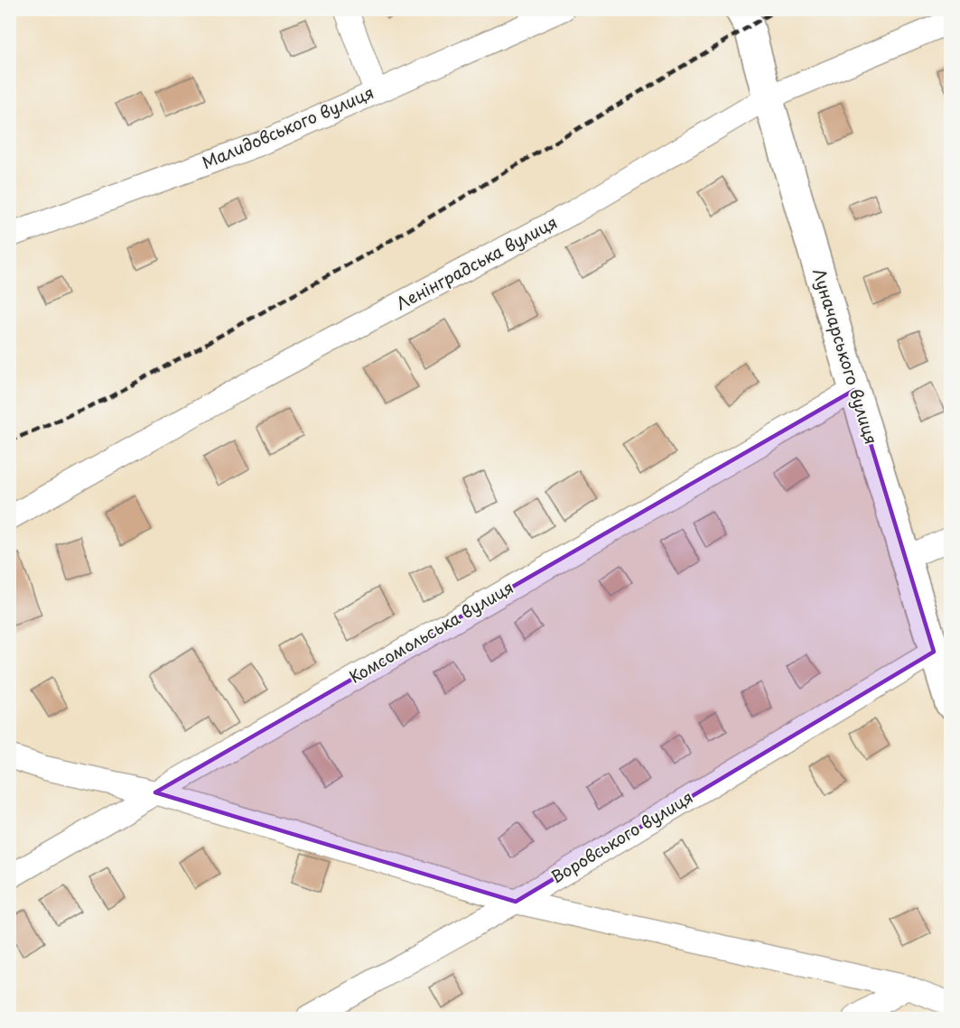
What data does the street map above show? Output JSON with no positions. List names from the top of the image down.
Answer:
{
  "streets": {
    "main road": ["Луначарського вулиця"],
    "street": [
      "Малидовського вулиця",
      "Ленінградська вулиця",
      "Комсомольська вулиця",
      "Воровського вулиця"
    ]
  },
  "crossings": [
    ["Ленінградська вулиця", "Луначарського вулиця"],
    ["Луначарського вулиця", "Комсомольська вулиця"],
    ["Луначарського вулиця", "Воровського вулиця"]
  ]
}
